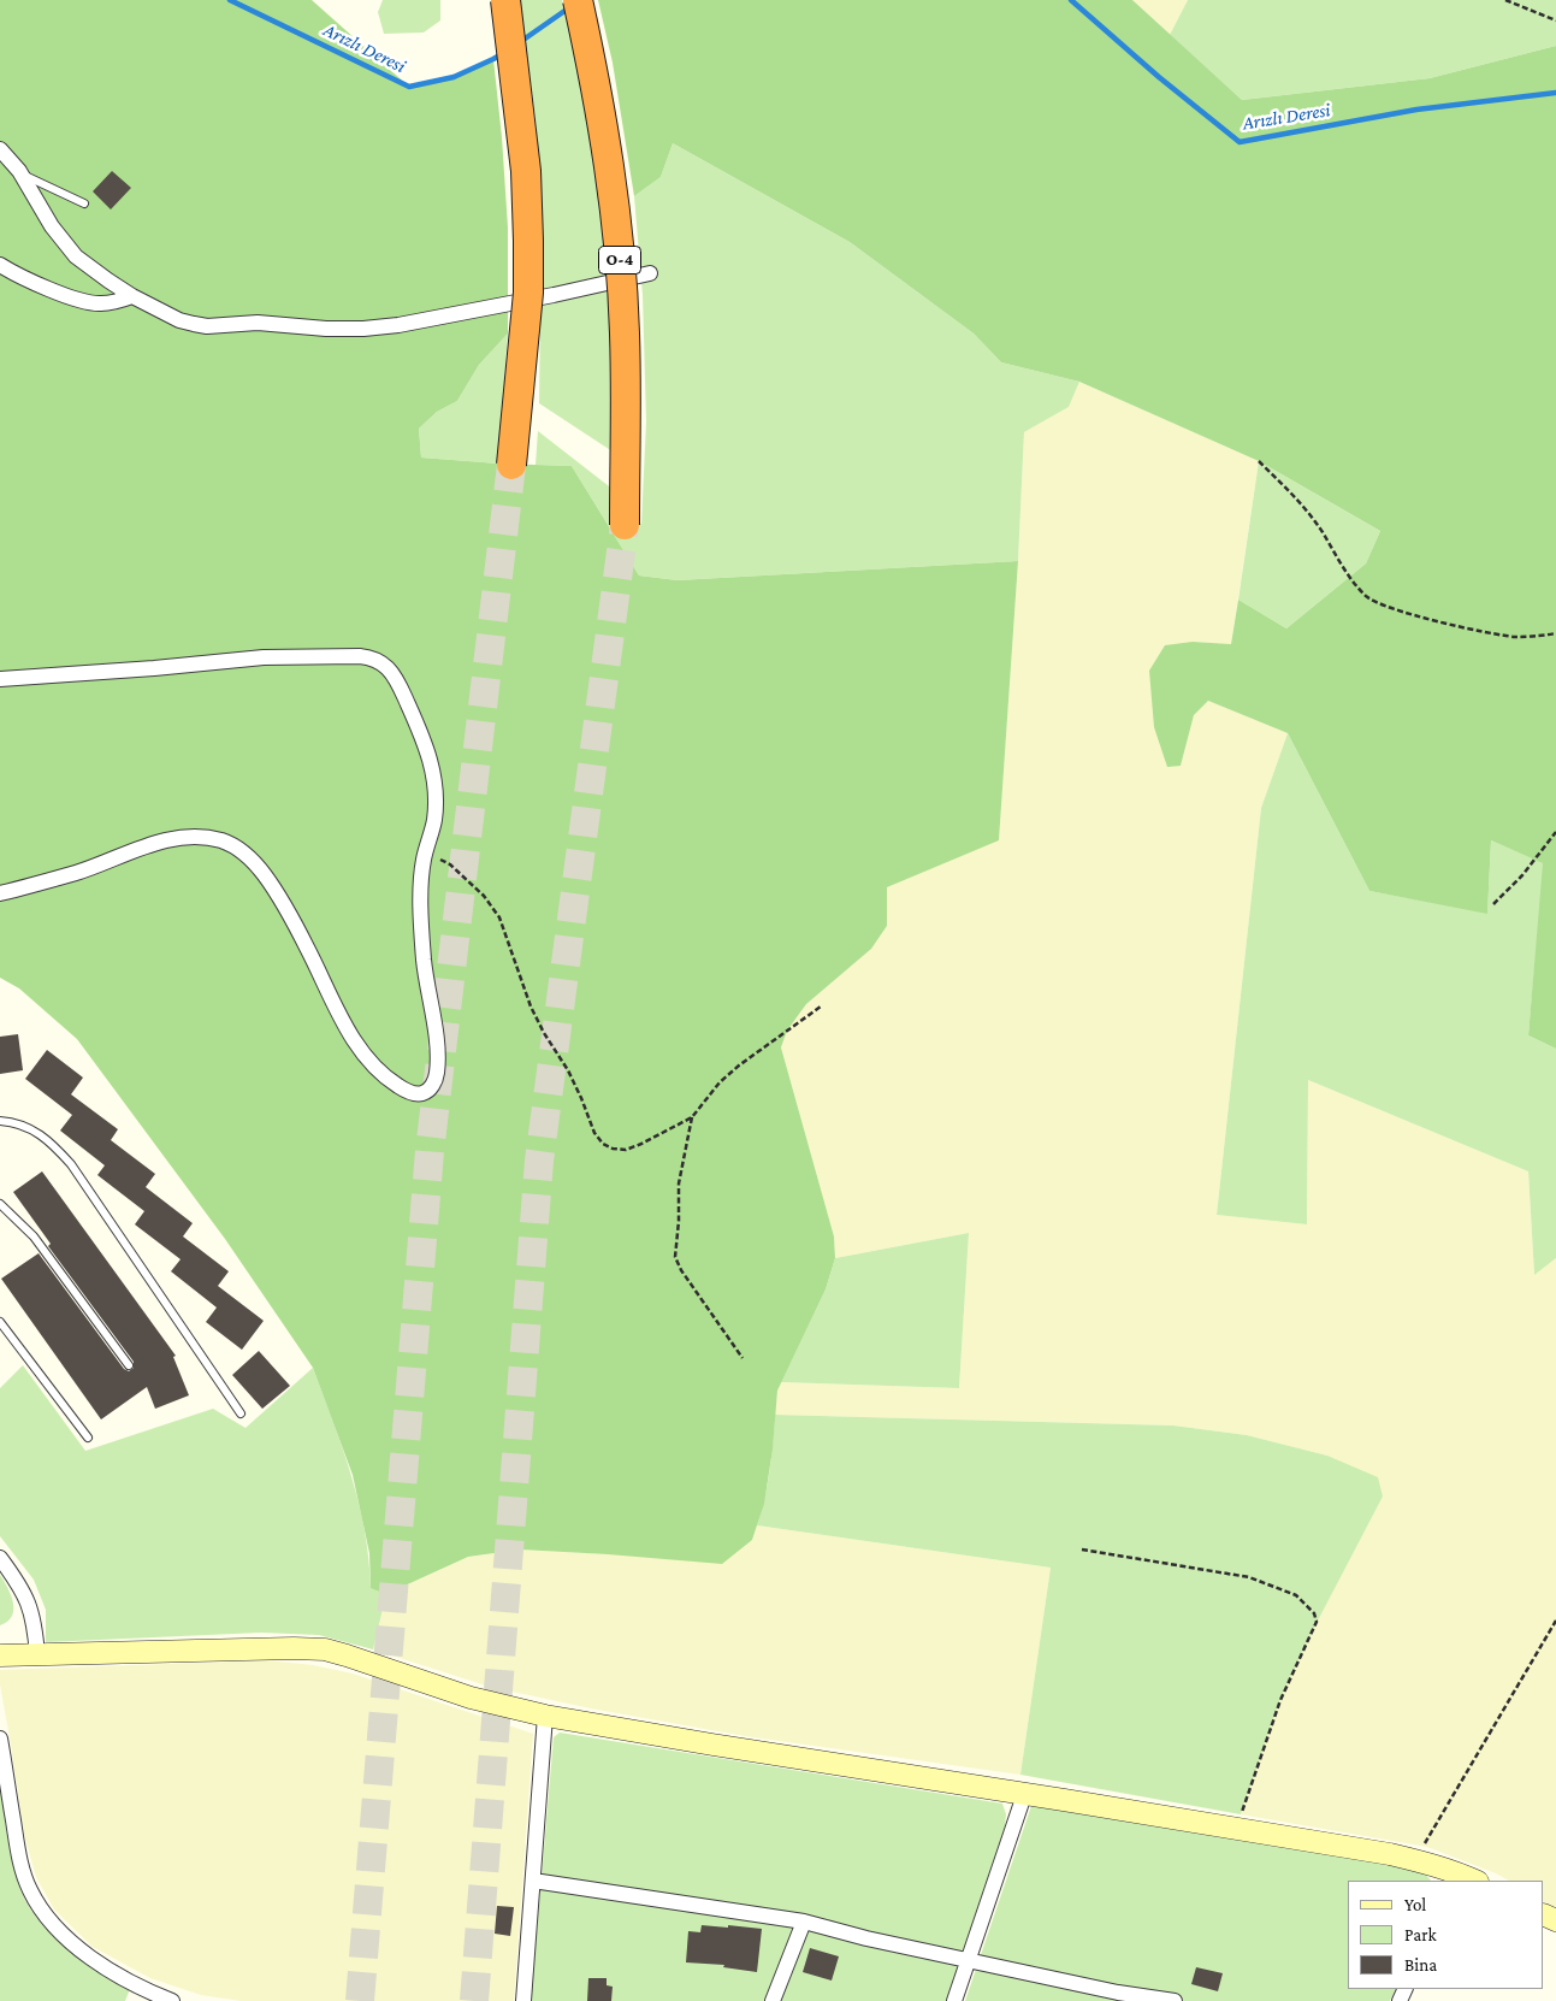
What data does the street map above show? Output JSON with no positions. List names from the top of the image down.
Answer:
{
  "streets": {
    "highway": ["O-4"]
  },
  "water": ["Arızlı Deresi"],
  "legend": ["Yol", "Park", "Bina"]
}
